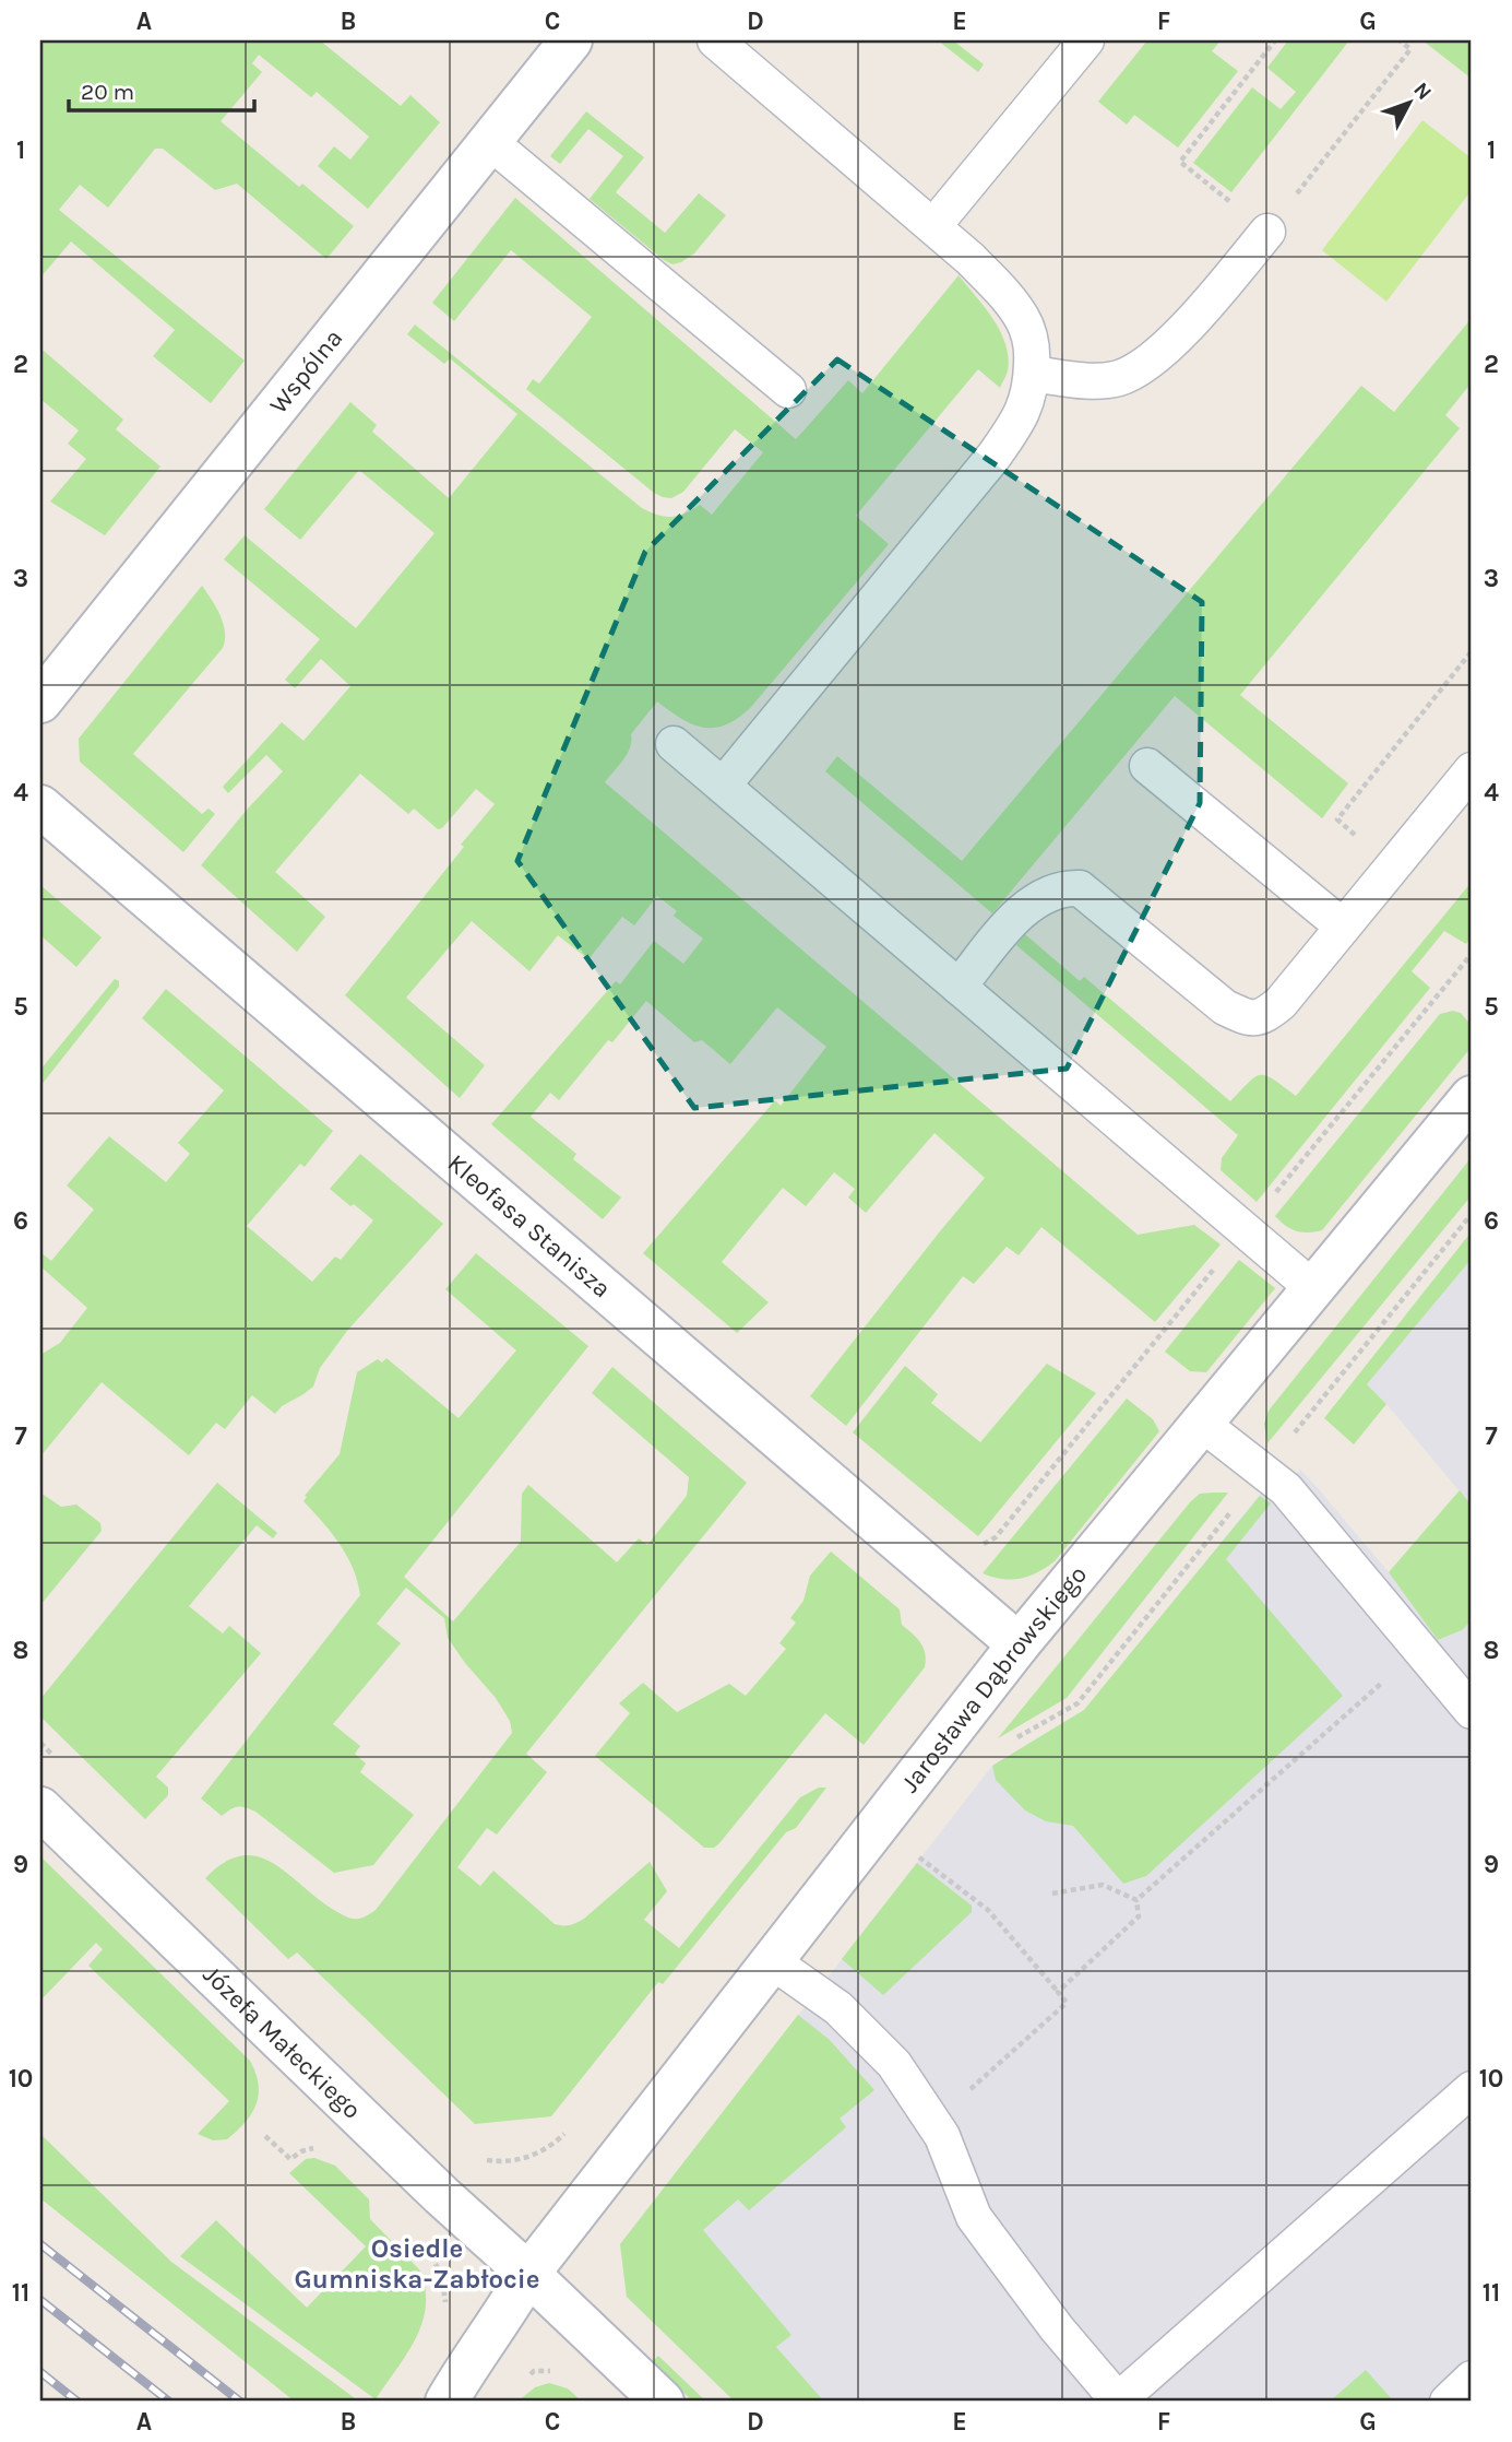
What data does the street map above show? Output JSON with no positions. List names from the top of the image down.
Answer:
{
  "streets": {
    "street": [
      "Wspólna",
      "Kleofasa Stanisza",
      "Jarosława Dąbrowskiego",
      "Józefa Małeckiego"
    ]
  },
  "crossings": [
    ["Kleofasa Stanisza", "Jarosława Dąbrowskiego"],
    ["Jarosława Dąbrowskiego", "Józefa Małeckiego"]
  ],
  "districts": ["Osiedle Gumniska-Zabłocie"],
  "scale_bar": "20 m",
  "north": "top right",
  "grid": {
    "columns": [
      "A",
      "B",
      "C",
      "D",
      "E",
      "F",
      "G"
    ],
    "rows": [
      "1",
      "2",
      "3",
      "4",
      "5",
      "6",
      "7",
      "8",
      "9",
      "10",
      "11"
    ]
  }
}
